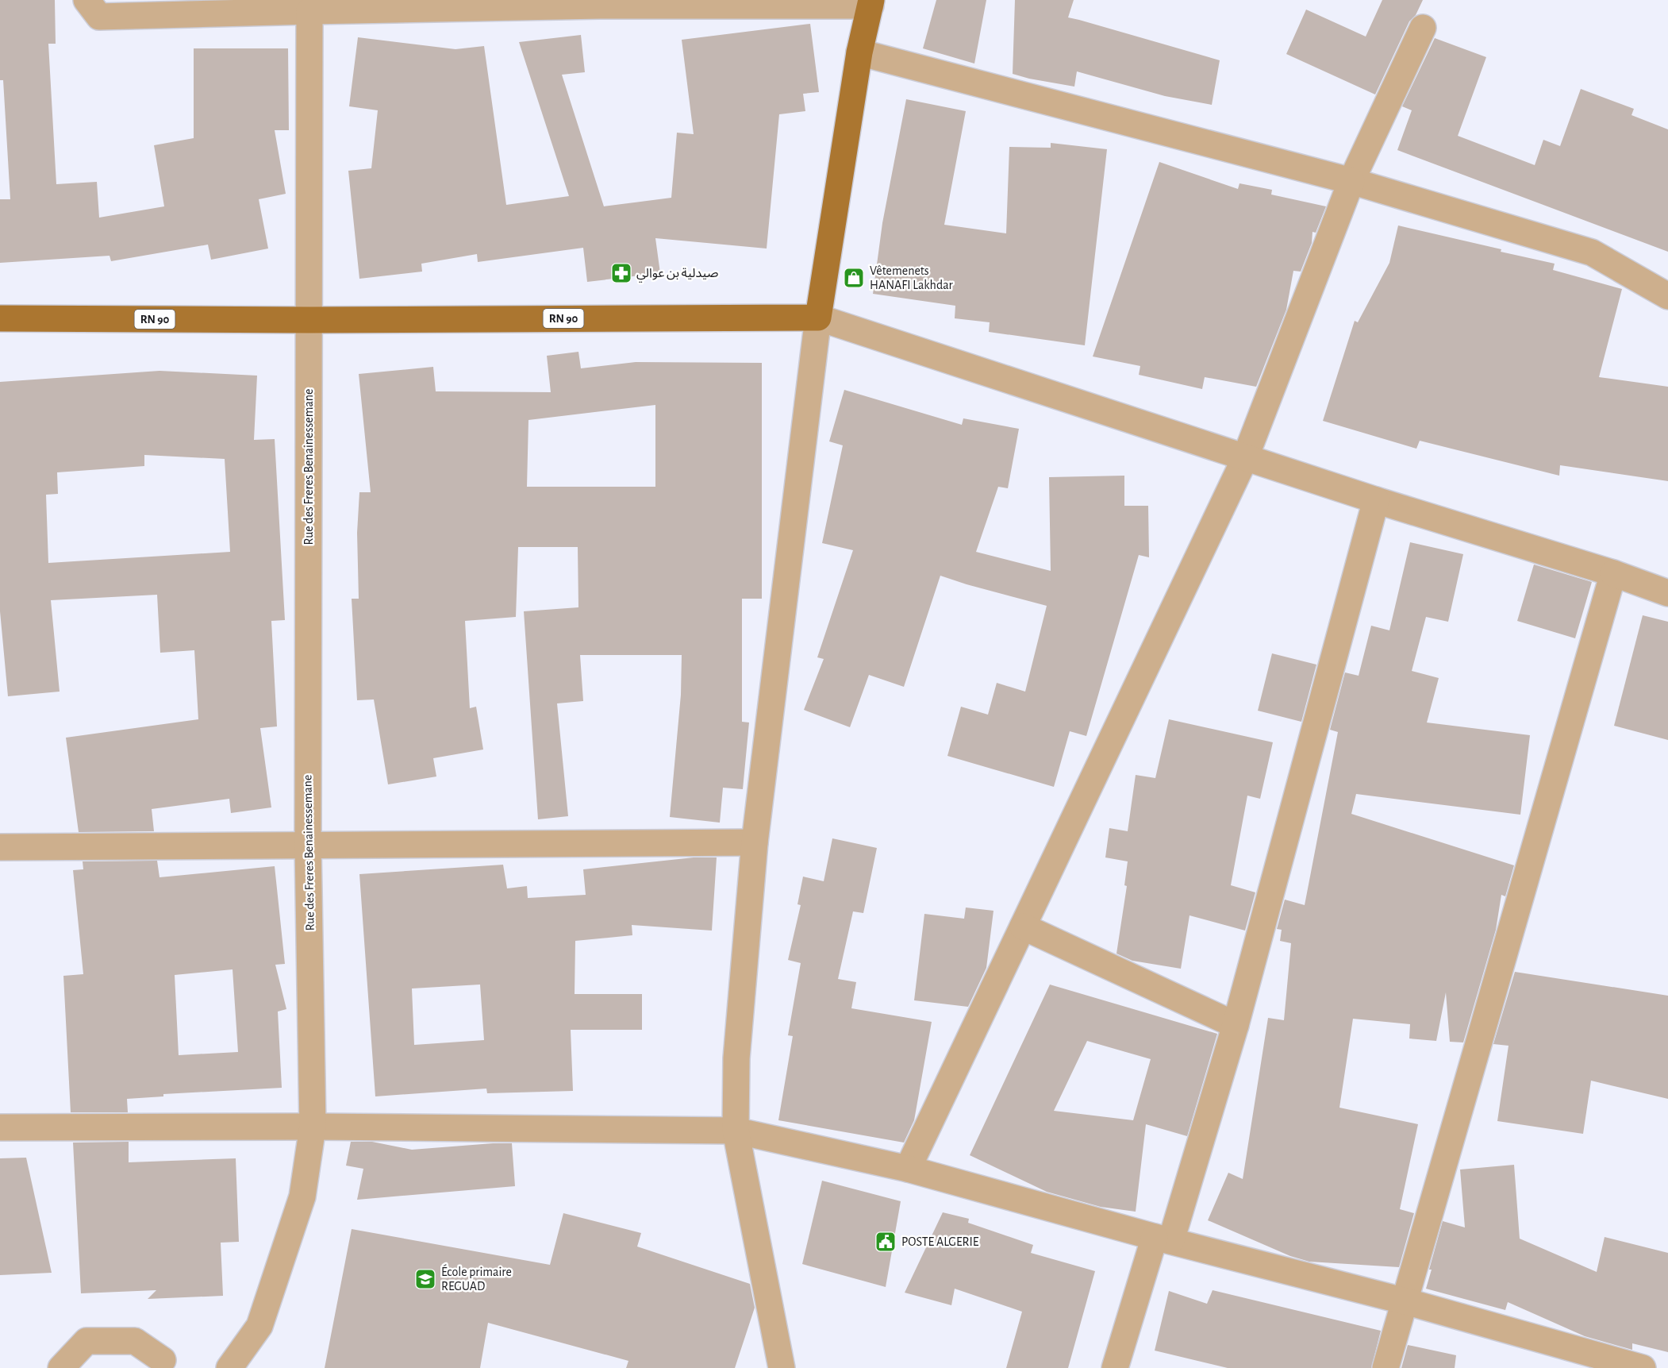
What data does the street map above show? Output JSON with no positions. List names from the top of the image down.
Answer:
{
  "streets": {
    "main road": ["RN 90"],
    "street": ["Rue des Freres Benainessemane"]
  },
  "crossings": [
    ["RN 90", "Rue des Freres Benainessemane"]
  ],
  "places": {
    "pharmacy": ["صيدلية بن عوالي"],
    "shop": ["Vêtemenets HANAFI Lakhdar"],
    "public building": ["POSTE ALGERIE"],
    "school or university": ["École primaire REGUAD"]
  }
}
